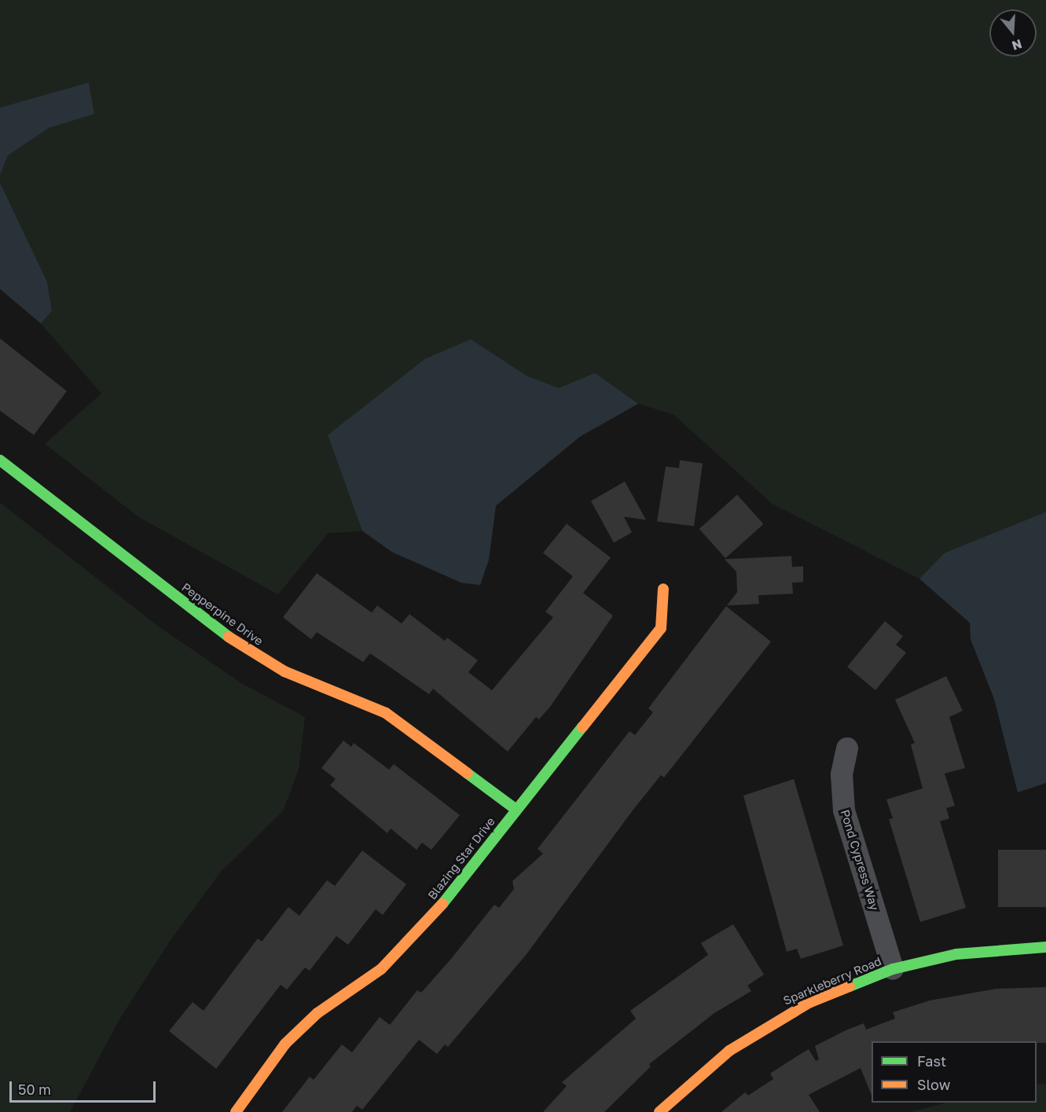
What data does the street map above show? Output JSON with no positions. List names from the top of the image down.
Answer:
{
  "streets": {
    "street": [
      "Pepperpine Drive",
      "Blazing Star Drive",
      "Pond Cypress Way",
      "Sparkleberry Road"
    ]
  },
  "crossings": [
    ["Pepperpine Drive", "Blazing Star Drive"],
    ["Pond Cypress Way", "Sparkleberry Road"]
  ],
  "legend": ["Fast", "Slow"],
  "scale_bar": "50 m",
  "north": "bottom"
}
